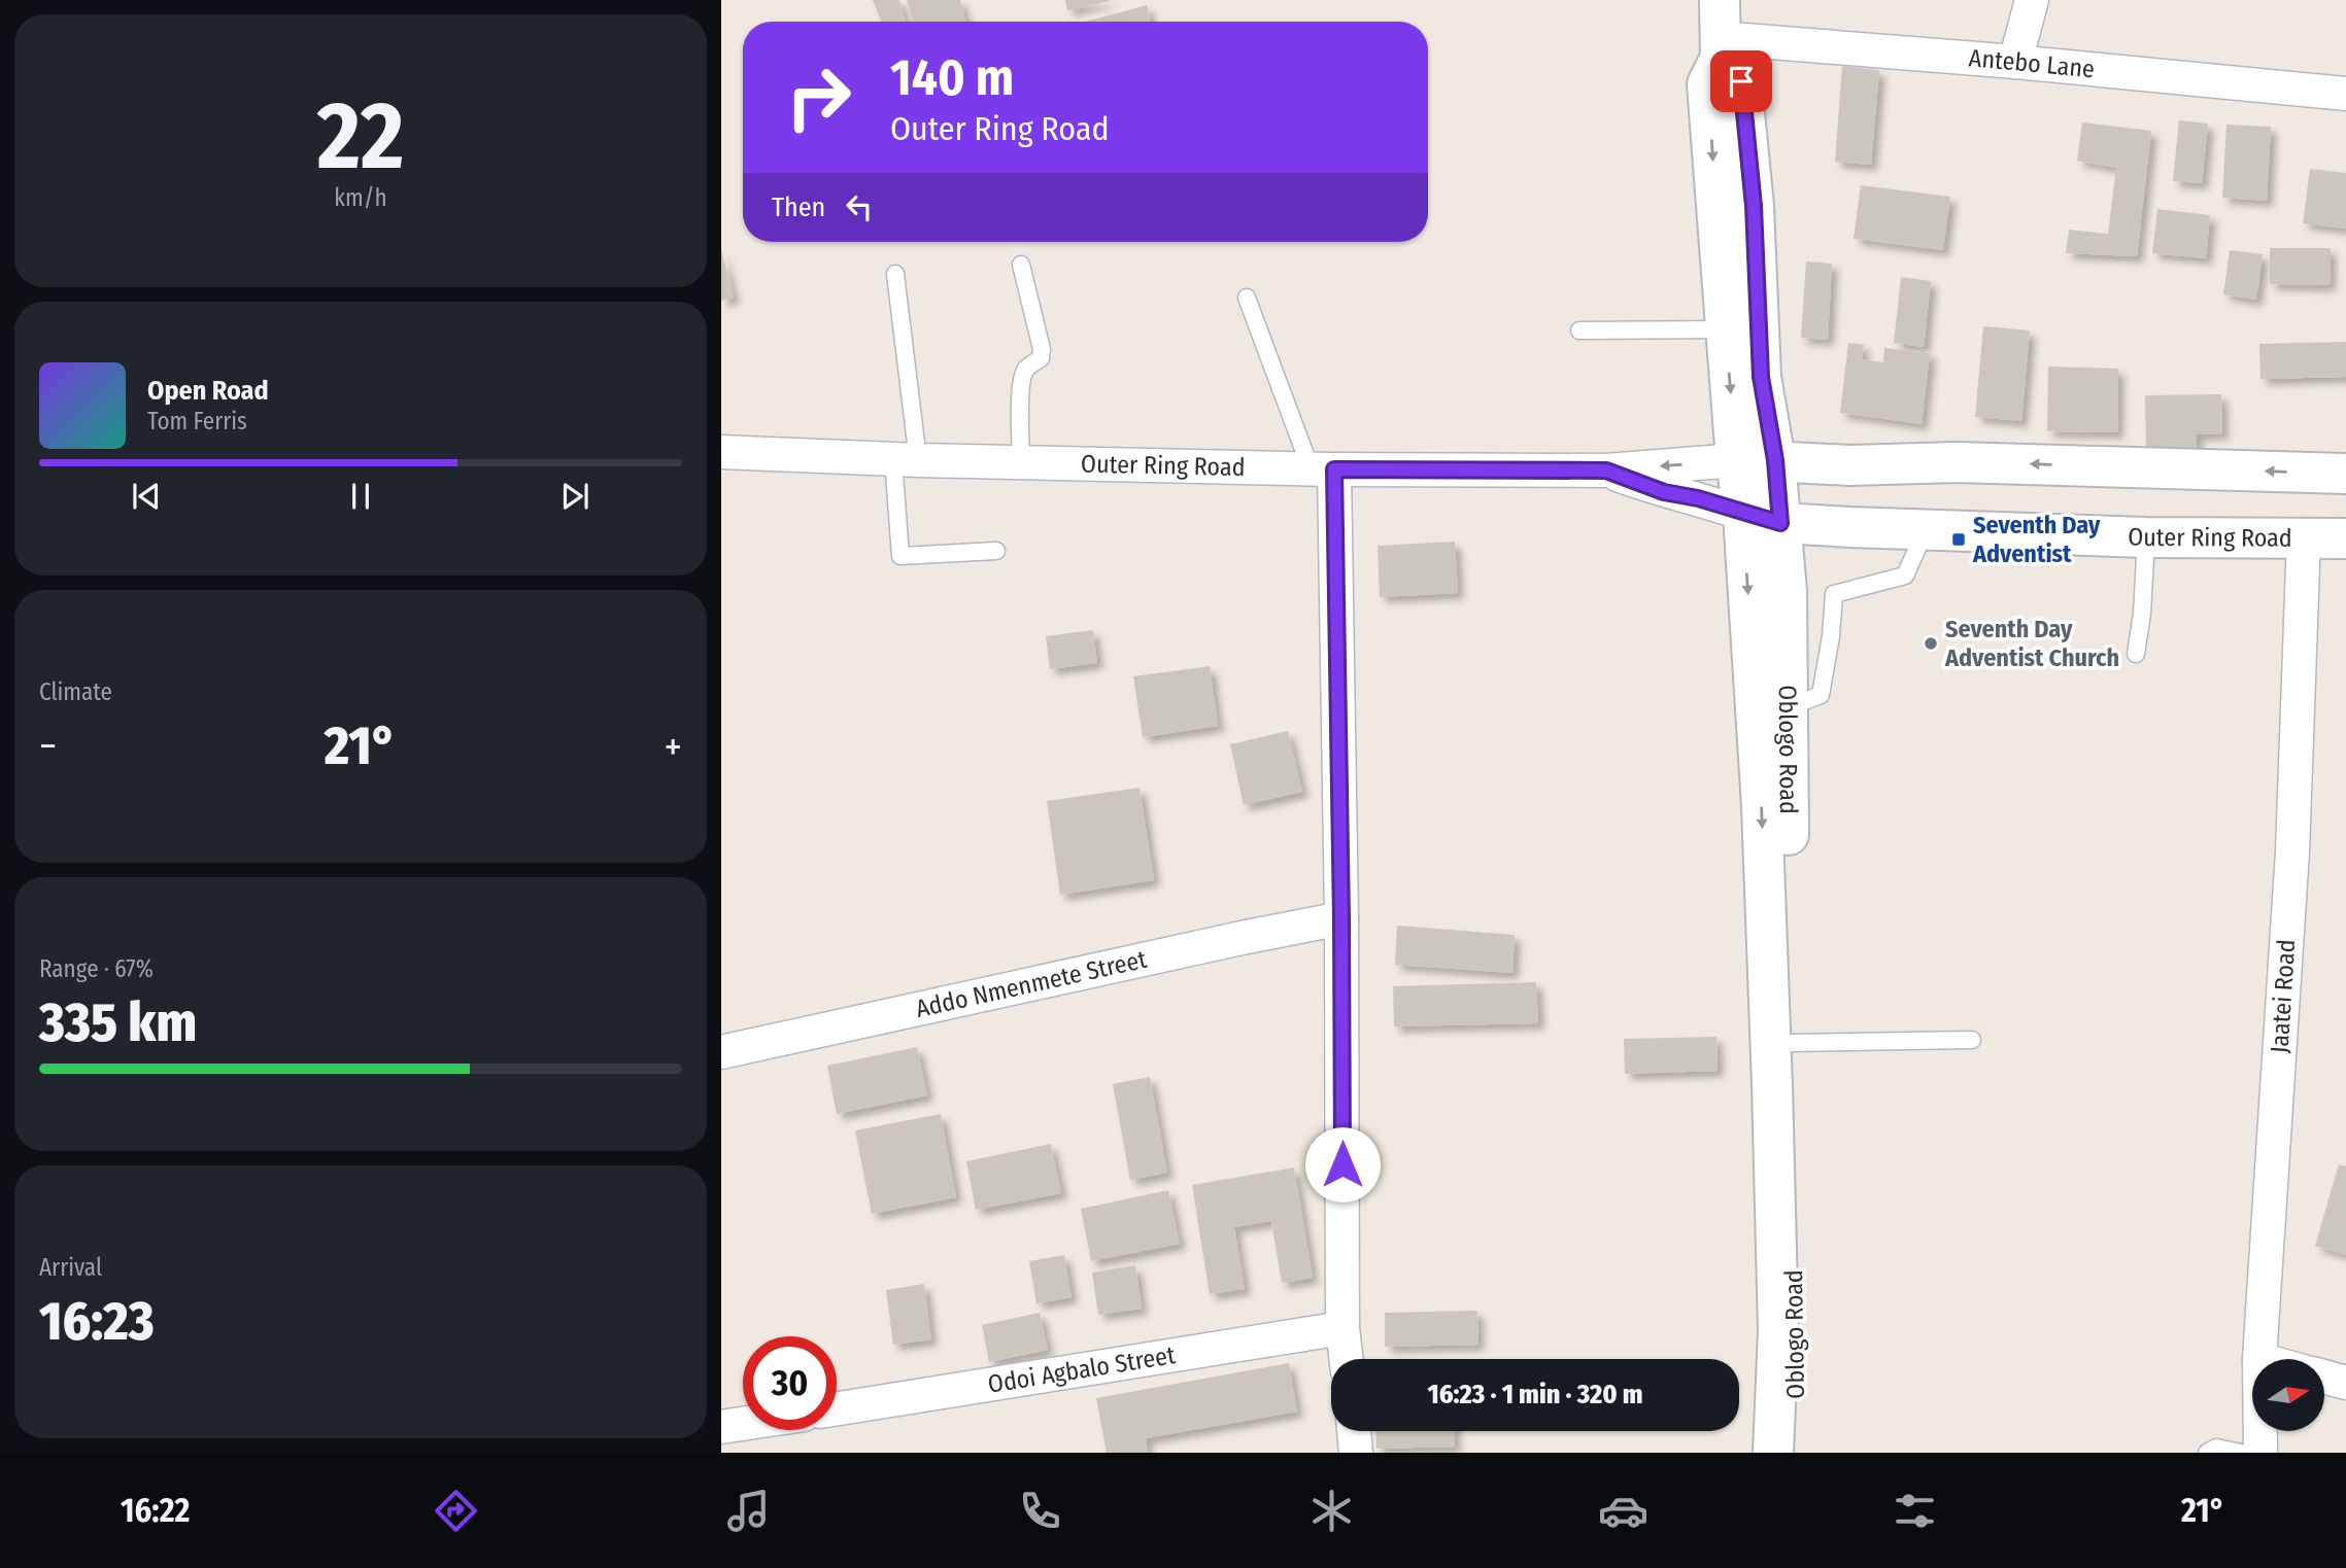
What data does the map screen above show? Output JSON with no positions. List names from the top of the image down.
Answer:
{
  "streets": {
    "main road": ["Outer Ring Road", "Oblogo Road"],
    "street": [
      "Antebo Lane",
      "Addo Nmenmete Street",
      "Jaatei Road",
      "Odoi Agbalo Street"
    ]
  },
  "crossings": [
    ["Antebo Lane", "Oblogo Road"],
    ["Outer Ring Road", "Oblogo Road"],
    ["Outer Ring Road", "Jaatei Road"]
  ],
  "places": {
    "transit": ["Seventh Day Adventist"],
    "other": ["Seventh Day Adventist Church"]
  },
  "north": "right",
  "page": {
    "tile": [
      ["22", "km/h"],
      "Climate",
      ["Range · 67%", "335 km"],
      ["Arrival", "16:23"]
    ],
    "turn": ["140 m", "Outer Ring Road"],
    "then": "Then",
    "song": ["Open Road", "Tom Ferris"],
    "heat": ["−", "21°", "+"],
    "limit": "30",
    "trip": "16:23 · 1 min · 320 m",
    "tabs": ["16:22", "21°"]
  }
}
